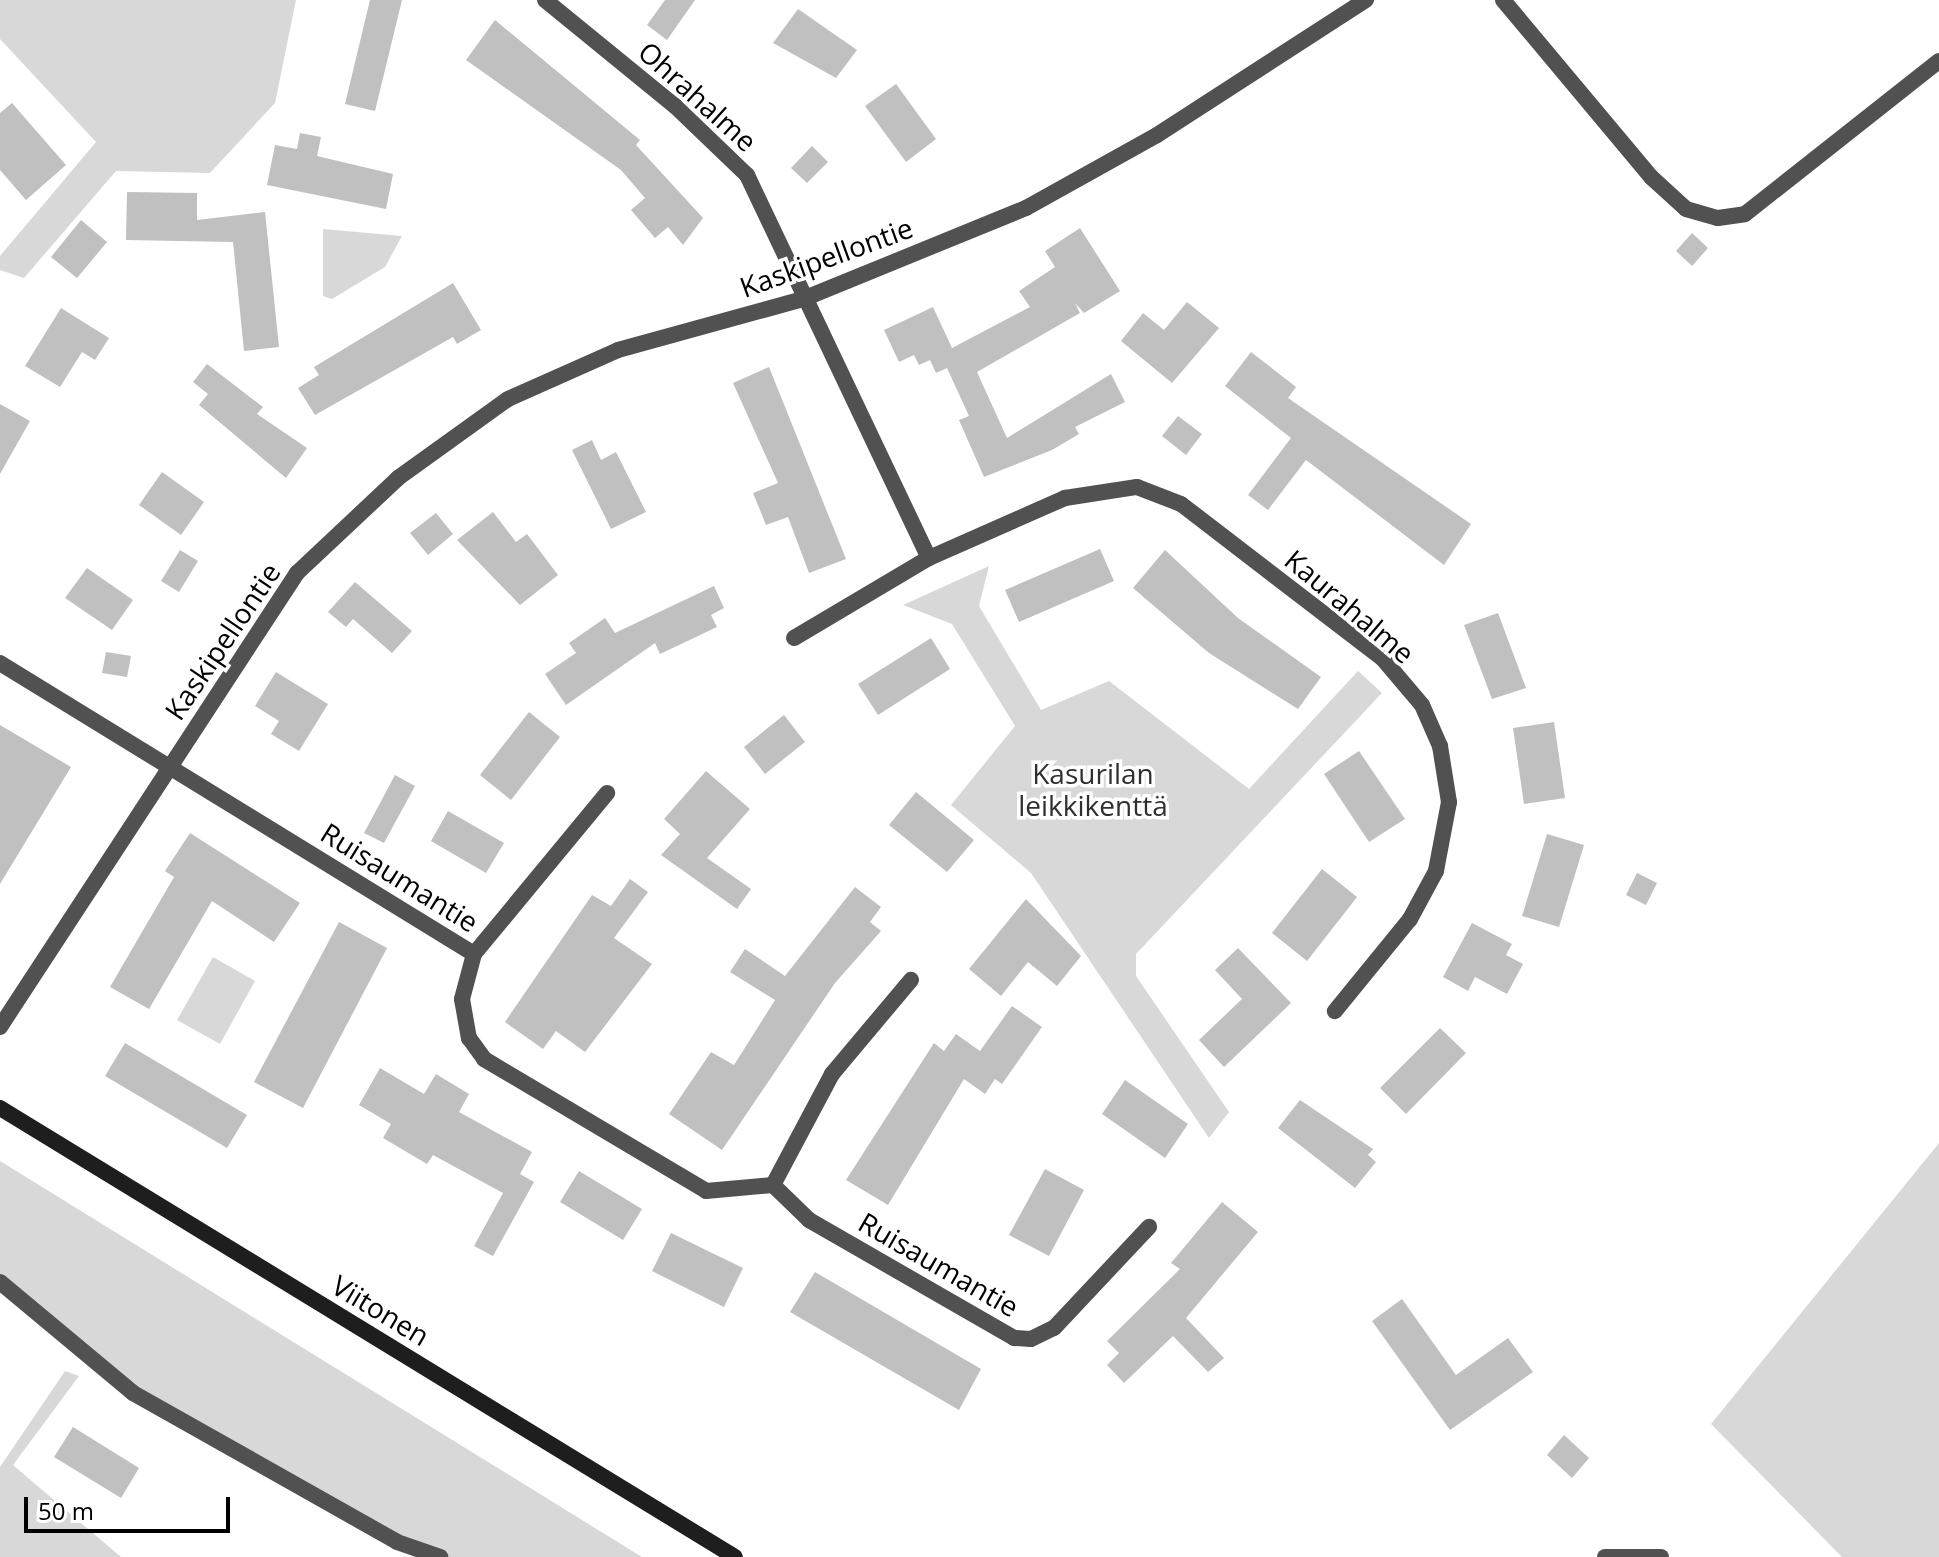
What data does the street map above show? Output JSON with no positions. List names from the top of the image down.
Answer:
{
  "streets": {
    "main road": ["Viitonen"],
    "street": [
      "Ohrahalme",
      "Kaskipellontie",
      "Kaurahalme",
      "Ruisaumantie"
    ]
  },
  "crossings": [
    ["Ohrahalme", "Kaskipellontie"],
    ["Kaskipellontie", "Ruisaumantie"]
  ],
  "parks": ["Kasurilan leikkikenttä"],
  "scale_bar": "50 m"
}
